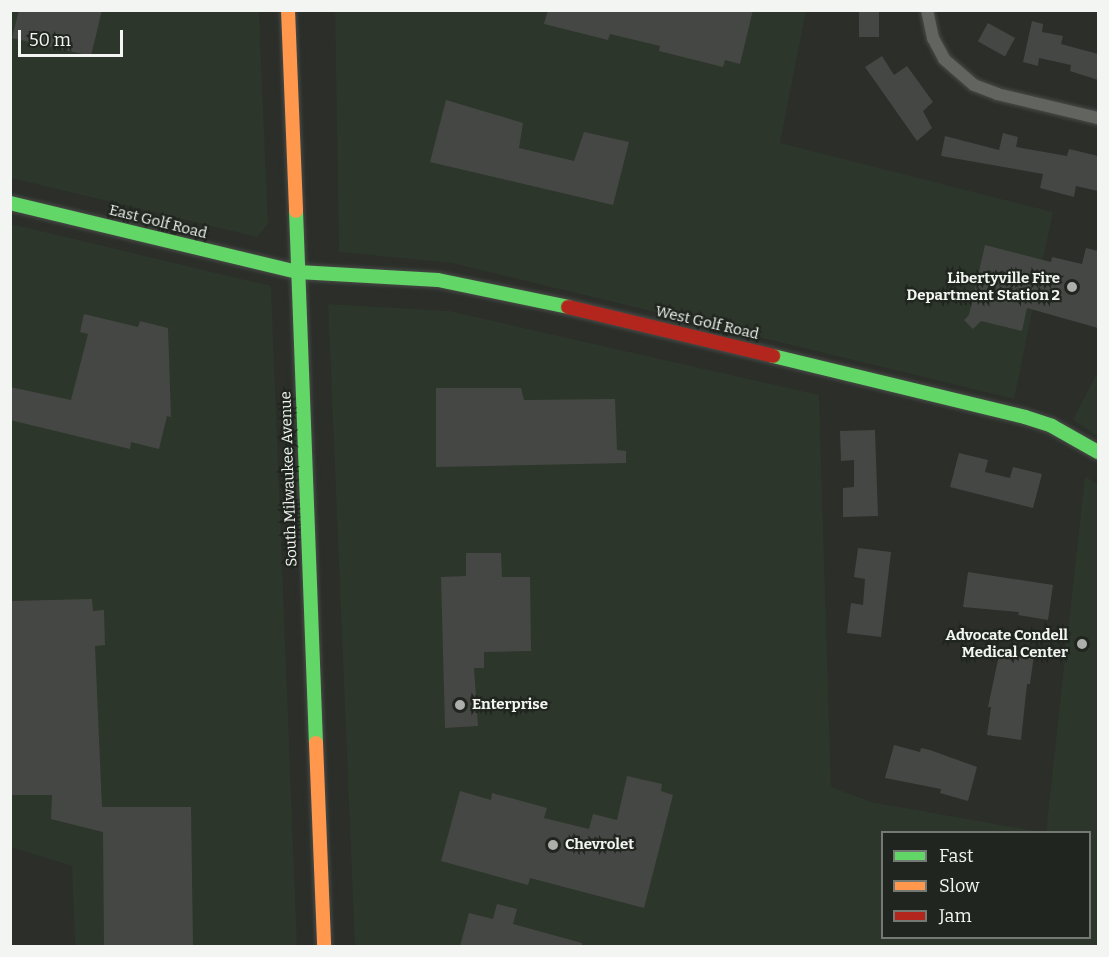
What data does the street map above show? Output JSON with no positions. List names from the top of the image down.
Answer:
{
  "streets": {
    "street": ["East Golf Road", "West Golf Road", "South Milwaukee Avenue"]
  },
  "crossings": [
    ["East Golf Road", "West Golf Road"],
    ["East Golf Road", "South Milwaukee Avenue"],
    ["West Golf Road", "South Milwaukee Avenue"]
  ],
  "places": [
    "Libertyville Fire Department Station 2",
    "Advocate Condell Medical Center",
    "Enterprise",
    "Chevrolet"
  ],
  "legend": ["Fast", "Slow", "Jam"],
  "scale_bar": "50 m"
}
